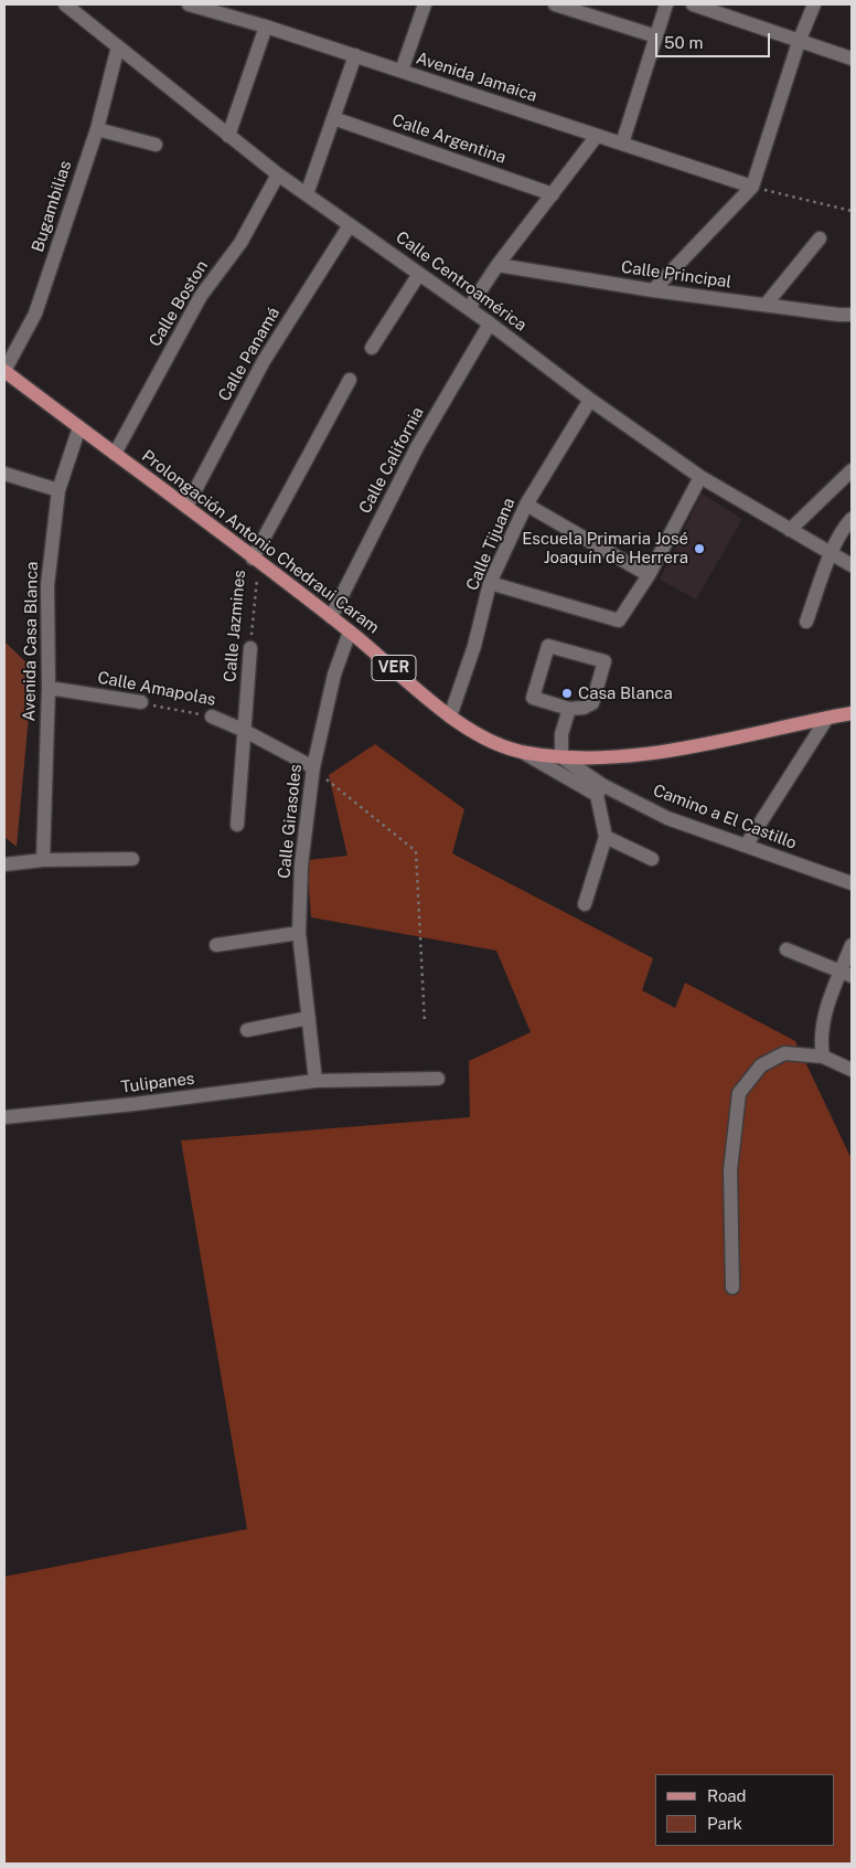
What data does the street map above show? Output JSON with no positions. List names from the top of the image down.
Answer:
{
  "streets": {
    "main road": ["Prolongación Antonio Chedraui Caram", "VER"],
    "street": [
      "Avenida Jamaica",
      "Calle Argentina",
      "Bugambilias",
      "Calle Principal",
      "Calle Centroamérica",
      "Calle Boston",
      "Calle Panamá",
      "Calle California",
      "Calle Tijuana",
      "Calle Jazmines",
      "Avenida Casa Blanca",
      "Calle Amapolas",
      "Camino a El Castillo",
      "Calle Girasoles",
      "Tulipanes"
    ]
  },
  "crossings": [
    ["Bugambilias", "Calle Centroamérica"],
    ["Bugambilias", "Prolongación Antonio Chedraui Caram"],
    ["Calle Centroamérica", "Calle Boston"],
    ["Calle Centroamérica", "Calle Panamá"],
    ["Calle Centroamérica", "Calle California"],
    ["Calle Centroamérica", "Calle Tijuana"],
    ["Calle Boston", "Prolongación Antonio Chedraui Caram"],
    ["Calle Panamá", "Prolongación Antonio Chedraui Caram"],
    ["Calle California", "Prolongación Antonio Chedraui Caram"],
    ["Prolongación Antonio Chedraui Caram", "Calle Tijuana"],
    ["Prolongación Antonio Chedraui Caram", "Calle Jazmines"],
    ["Prolongación Antonio Chedraui Caram", "Avenida Casa Blanca"],
    ["Prolongación Antonio Chedraui Caram", "Camino a El Castillo"],
    ["Prolongación Antonio Chedraui Caram", "Calle Girasoles"],
    ["Calle Jazmines", "Calle Amapolas"],
    ["Avenida Casa Blanca", "Calle Amapolas"],
    ["Calle Amapolas", "Calle Girasoles"],
    ["Calle Girasoles", "Tulipanes"]
  ],
  "places": ["Escuela Primaria José Joaquín de Herrera", "Casa Blanca"],
  "legend": ["Road", "Park"],
  "scale_bar": "50 m"
}
